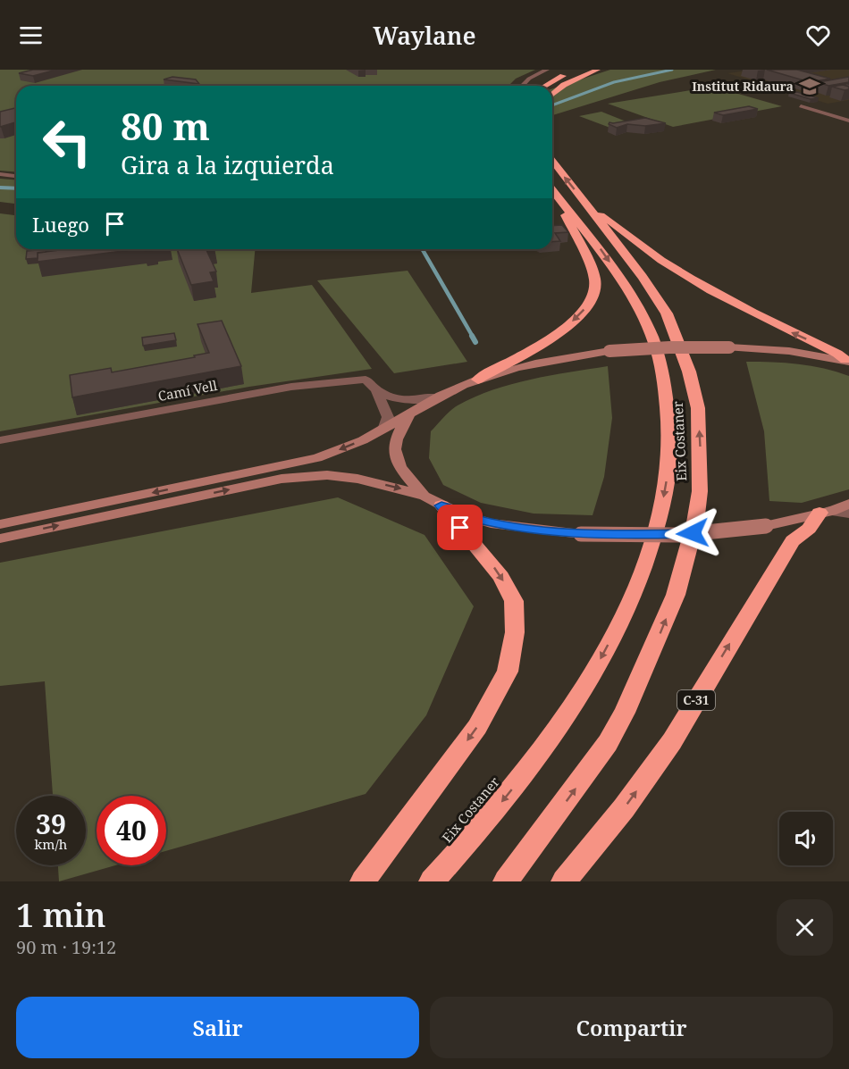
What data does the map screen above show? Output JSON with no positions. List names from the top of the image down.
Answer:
{
  "streets": {
    "highway": ["Eix Costaner", "C-31"],
    "street": ["Camí Vell"]
  },
  "places": {
    "school or university": ["Institut Ridaura"]
  },
  "page": {
    "header": "Waylane",
    "turn": ["80 m", "Gira a la izquierda"],
    "then": "Luego",
    "speed": "39 km/h",
    "limit": "40",
    "heading": ["1 min", "90 m · 19:12"],
    "buttons": ["Salir", "Compartir"]
  }
}
